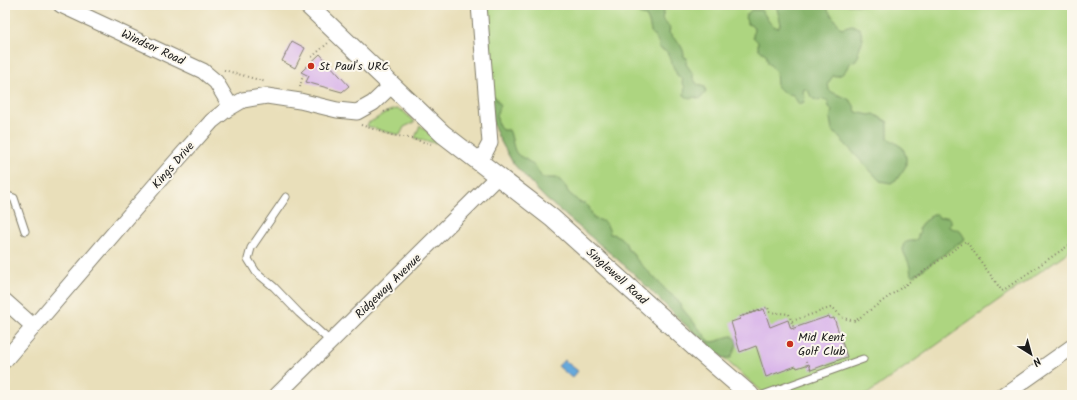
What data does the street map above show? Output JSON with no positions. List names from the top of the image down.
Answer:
{
  "streets": {
    "street": [
      "Windsor Road",
      "Kings Drive",
      "Singlewell Road",
      "Ridgeway Avenue"
    ]
  },
  "crossings": [
    ["Windsor Road", "Kings Drive"],
    ["Kings Drive", "Singlewell Road"],
    ["Singlewell Road", "Ridgeway Avenue"]
  ],
  "places": ["St Paul's URC", "Mid Kent Golf Club"],
  "north": "bottom right"
}
